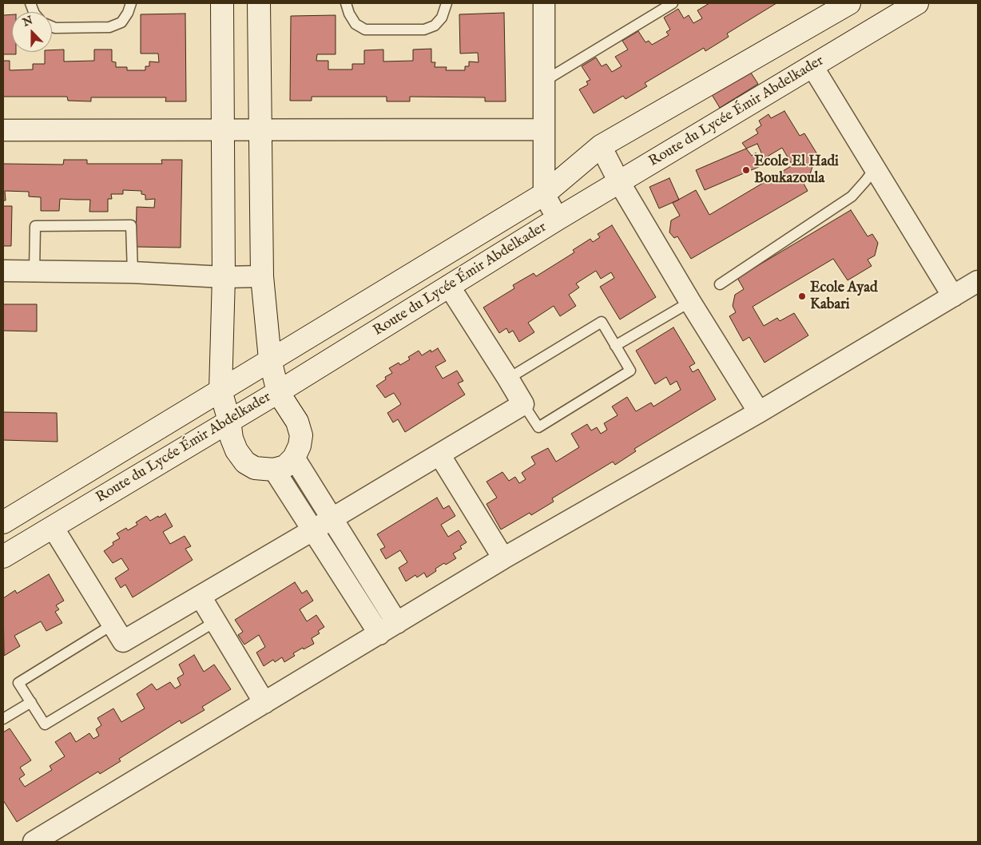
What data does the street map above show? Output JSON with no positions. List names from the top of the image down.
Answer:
{
  "streets": {
    "street": ["Route du Lycée Émir Abdelkader"]
  },
  "places": ["Ecole El Hadi Boukazoula", "Ecole Ayad Kabari"],
  "north": "top"
}
